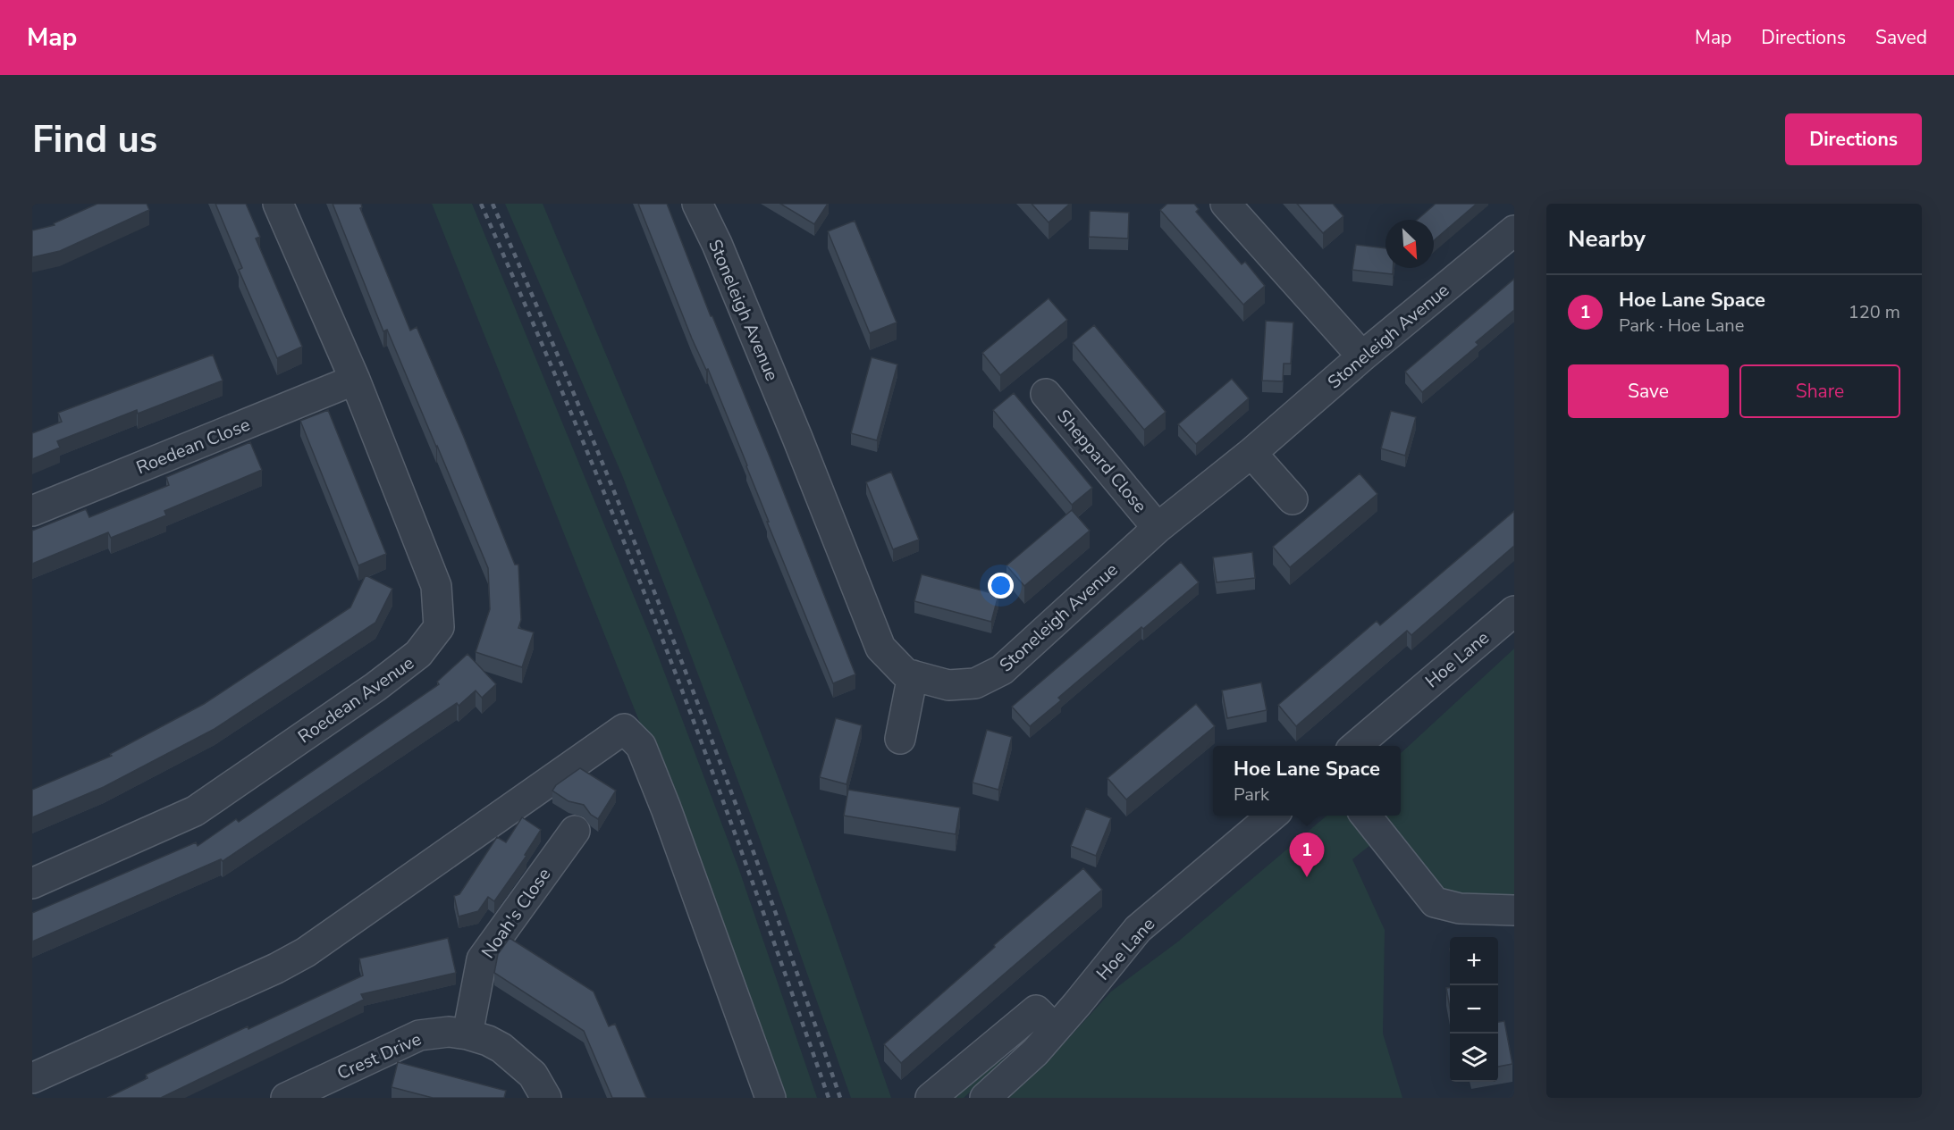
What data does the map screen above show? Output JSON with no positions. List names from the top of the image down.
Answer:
{
  "streets": {
    "street": [
      "Stoneleigh Avenue",
      "Roedean Close",
      "Sheppard Close",
      "Hoe Lane",
      "Roedean Avenue",
      "Noah's Close",
      "Crest Drive"
    ]
  },
  "crossings": [
    ["Stoneleigh Avenue", "Sheppard Close"],
    ["Roedean Close", "Roedean Avenue"],
    ["Noah's Close", "Crest Drive"]
  ],
  "north": "bottom right",
  "page": {
    "header": "Map",
    "nav": ["Map", "Directions", "Saved"],
    "buttons": [
      "Directions",
      ["Save", "Share"]
    ],
    "title": "Find us",
    "heading": "Nearby",
    "list": [
      {
        "mark": "1",
        "name": "Hoe Lane Space",
        "note": "Park · Hoe Lane",
        "value": "120 m"
      }
    ],
    "popup": ["Hoe Lane Space", "Park"],
    "pins": "1",
    "map_buttons": ["+", "−"]
  }
}
